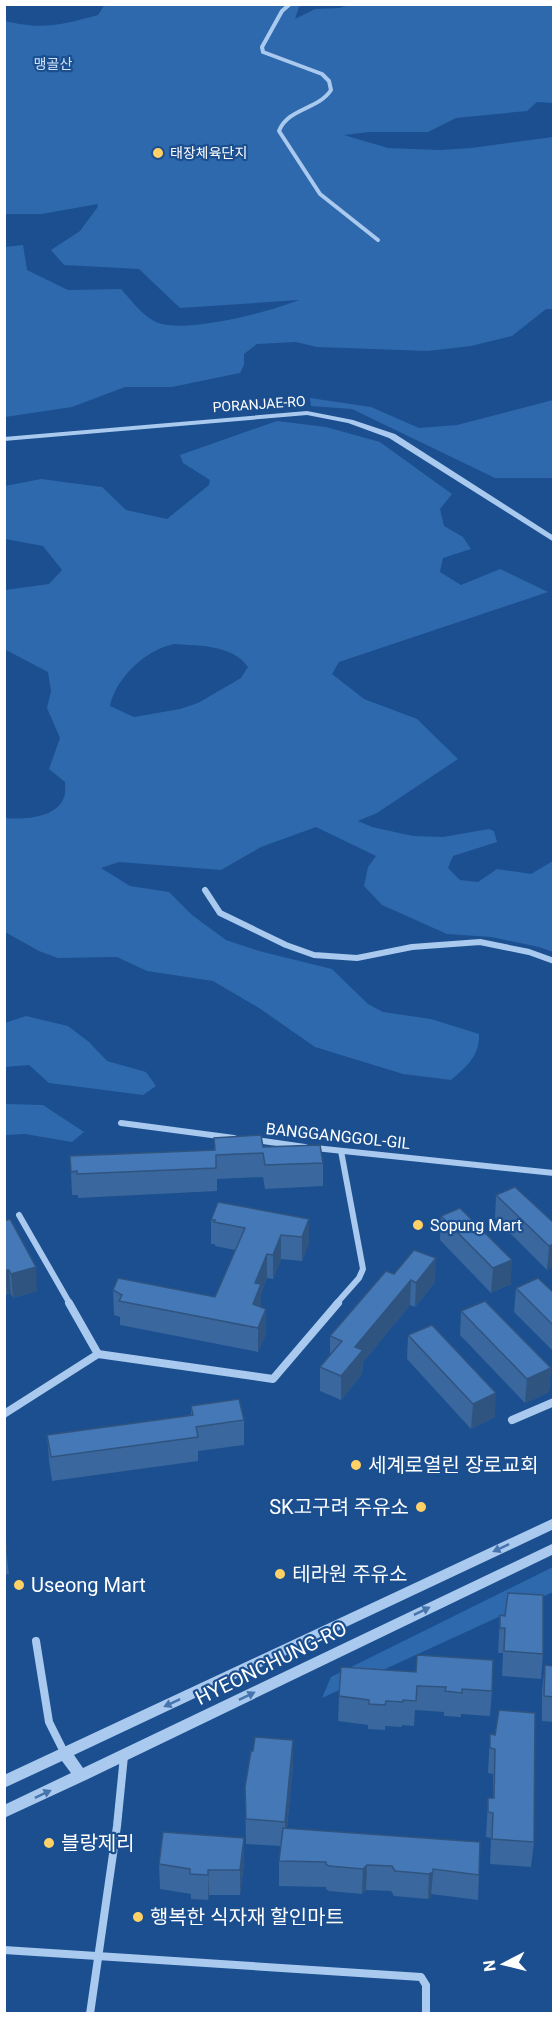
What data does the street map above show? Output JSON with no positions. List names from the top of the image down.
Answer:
{
  "streets": {
    "street": ["PORANJAE-RO", "BANGGANGGOL-GIL", "HYEONCHUNG-RO"]
  },
  "parks": ["맹골산"],
  "places": [
    "태장체육단지",
    "Sopung Mart",
    "세계로열린 장로교회",
    "SK고구려 주유소",
    "테라원 주유소",
    "Useong Mart",
    "블랑제리",
    "행복한 식자재 할인마트"
  ],
  "north": "left"
}
